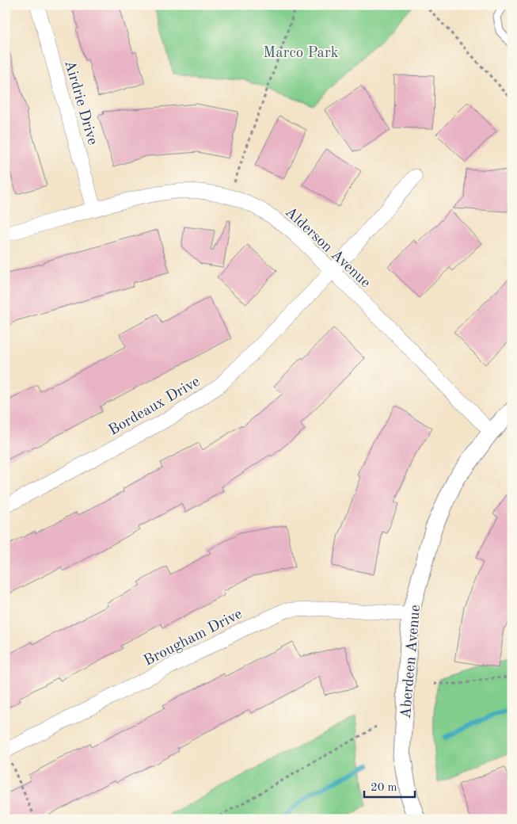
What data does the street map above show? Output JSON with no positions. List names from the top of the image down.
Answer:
{
  "streets": {
    "street": [
      "Airdrie Drive",
      "Alderson Avenue",
      "Bordeaux Drive",
      "Brougham Drive",
      "Aberdeen Avenue"
    ]
  },
  "crossings": [
    ["Airdrie Drive", "Alderson Avenue"],
    ["Alderson Avenue", "Bordeaux Drive"],
    ["Alderson Avenue", "Aberdeen Avenue"],
    ["Brougham Drive", "Aberdeen Avenue"]
  ],
  "parks": ["Marco Park"],
  "scale_bar": "20 m"
}
